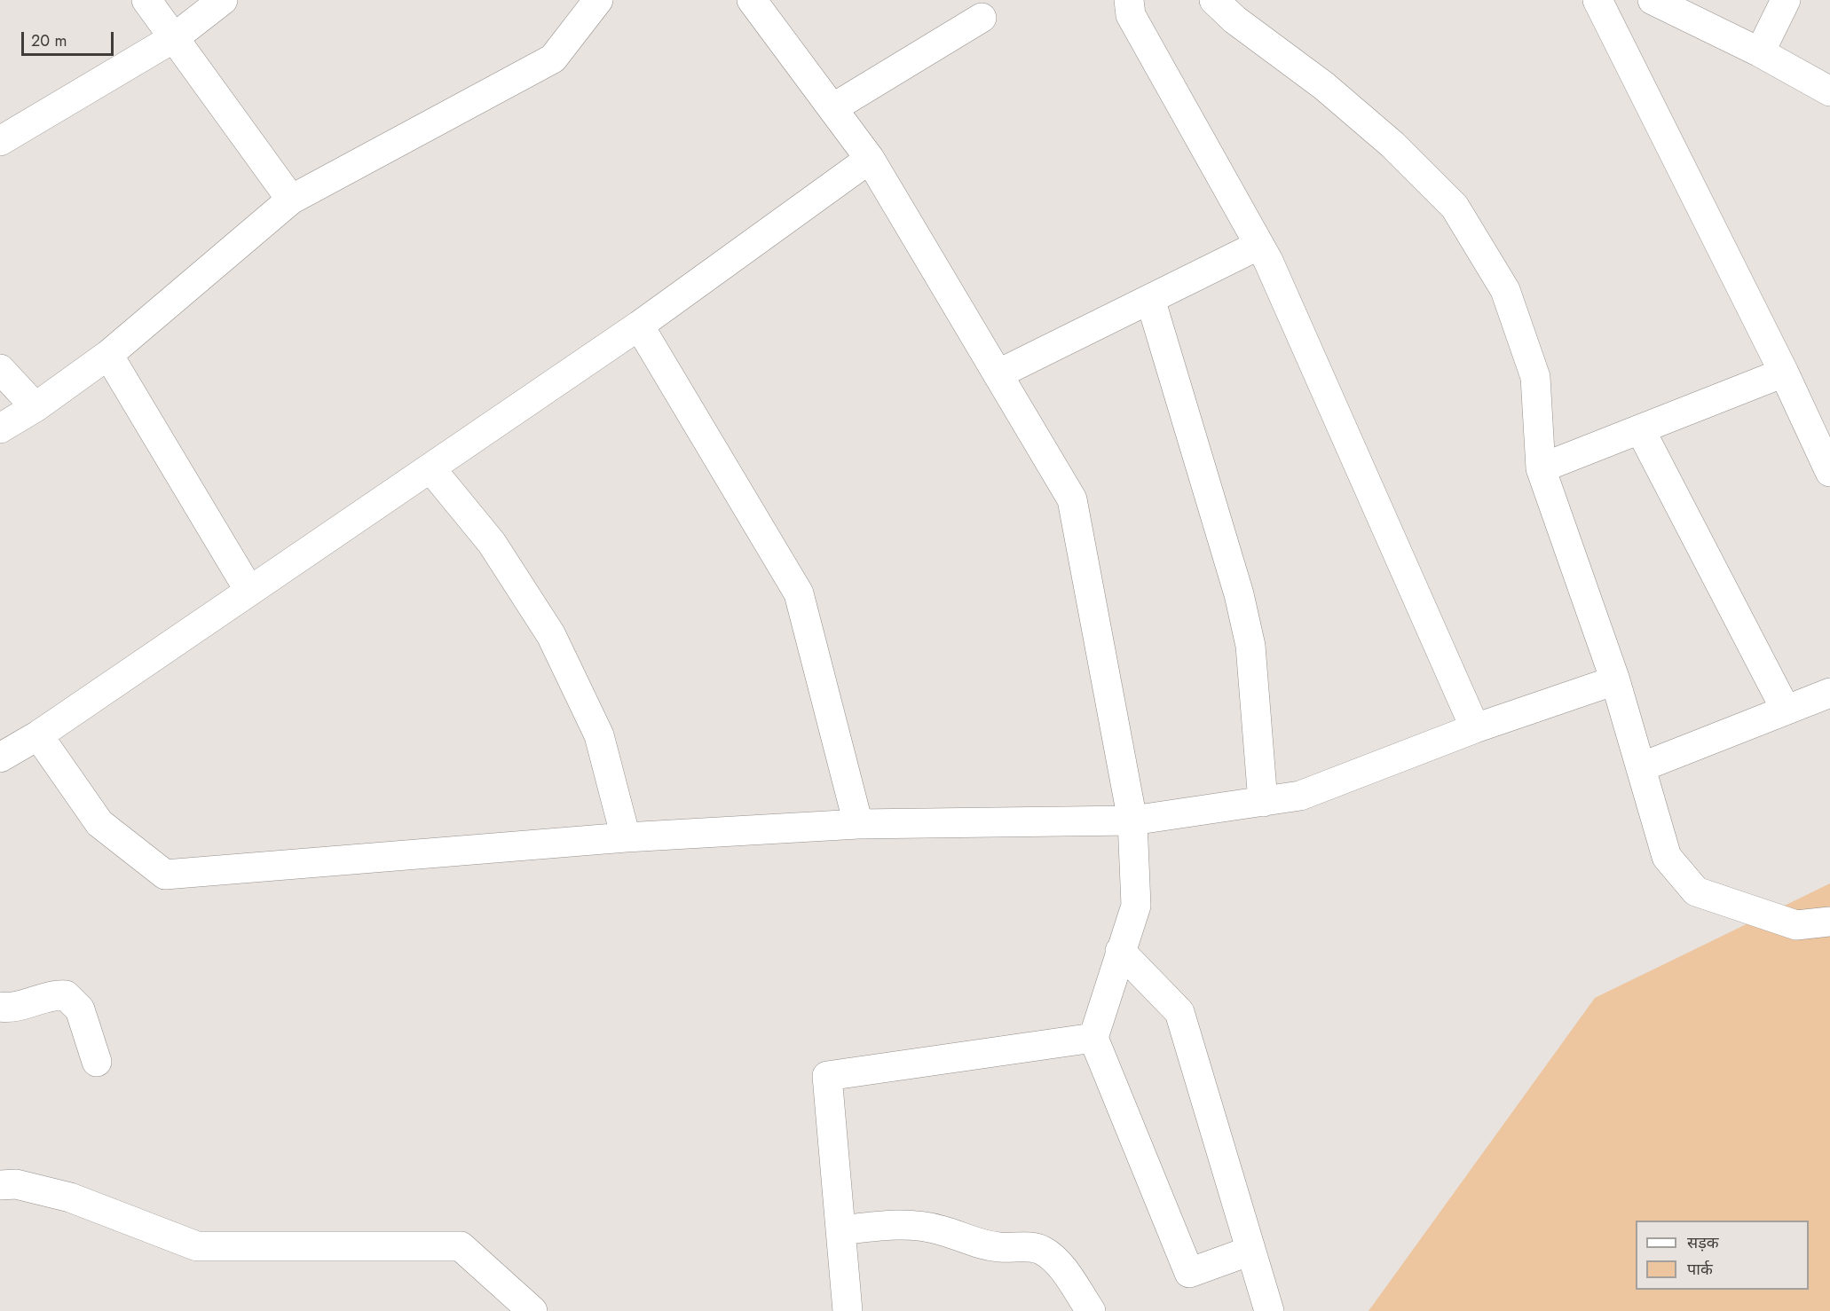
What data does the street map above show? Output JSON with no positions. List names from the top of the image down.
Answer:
{
  "legend": ["सड़क", "पार्क"],
  "scale_bar": "20 m"
}
